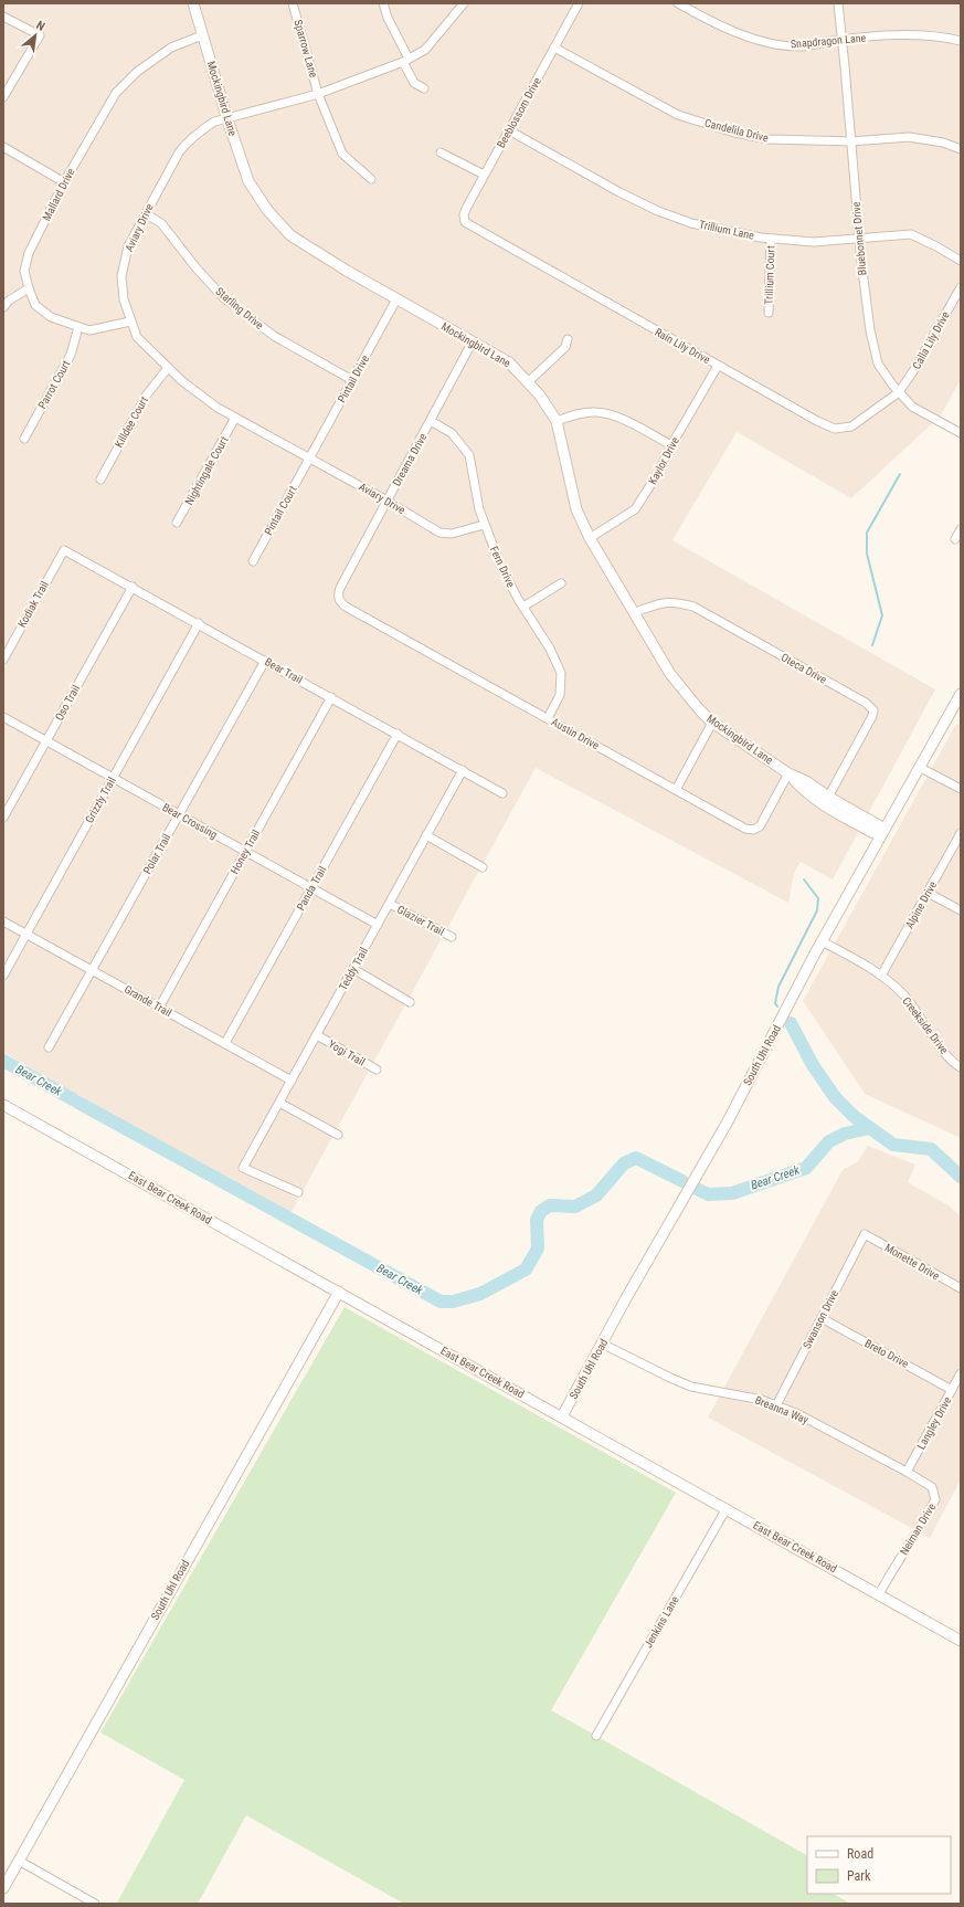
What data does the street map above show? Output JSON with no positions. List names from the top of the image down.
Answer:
{
  "streets": {
    "main road": ["Mockingbird Lane", "South Uhl Road", "East Bear Creek Road"],
    "street": [
      "Snapdragon Lane",
      "Sparrow Lane",
      "Beeblossom Drive",
      "Candelila Drive",
      "Mallard Drive",
      "Aviary Drive",
      "Trillium Lane",
      "Bluebonnet Drive",
      "Trillium Court",
      "Starling Drive",
      "Calla Lily Drive",
      "Rain Lily Drive",
      "Pintail Drive",
      "Parrot Court",
      "Killdee Court",
      "Dreama Drive",
      "Kaylor Drive",
      "Nightingale Court",
      "Pintail Court",
      "Fern Drive",
      "Kodiak Trail",
      "Oteca Drive",
      "Bear Trail",
      "Oso Trail",
      "Austin Drive",
      "Grizzly Trail",
      "Bear Crossing",
      "Honey Trail",
      "Polar Trail",
      "Panda Trail",
      "Alpine Drive",
      "Glazier Trail",
      "Teddy Trail",
      "Grande Trail",
      "Creekside Drive",
      "Yogi Trail",
      "Monette Drive",
      "Swanson Drive",
      "Breto Drive",
      "Breanna Way",
      "Langley Drive",
      "Neiman Drive",
      "Jenkins Lane"
    ]
  },
  "crossings": [
    ["Snapdragon Lane", "Bluebonnet Drive"],
    ["Sparrow Lane", "Aviary Drive"],
    ["Mockingbird Lane", "Mallard Drive"],
    ["Mockingbird Lane", "Aviary Drive"],
    ["Mockingbird Lane", "Pintail Drive"],
    ["Mockingbird Lane", "Dreama Drive"],
    ["Mockingbird Lane", "Kaylor Drive"],
    ["Mockingbird Lane", "Oteca Drive"],
    ["Mockingbird Lane", "Austin Drive"],
    ["Mockingbird Lane", "South Uhl Road"],
    ["Beeblossom Drive", "Candelila Drive"],
    ["Beeblossom Drive", "Trillium Lane"],
    ["Beeblossom Drive", "Rain Lily Drive"],
    ["Candelila Drive", "Bluebonnet Drive"],
    ["Mallard Drive", "Aviary Drive"],
    ["Mallard Drive", "Parrot Court"],
    ["Aviary Drive", "Starling Drive"],
    ["Aviary Drive", "Pintail Drive"],
    ["Aviary Drive", "Killdee Court"],
    ["Aviary Drive", "Dreama Drive"],
    ["Aviary Drive", "Nightingale Court"],
    ["Aviary Drive", "Pintail Court"],
    ["Aviary Drive", "Fern Drive"],
    ["Trillium Lane", "Bluebonnet Drive"],
    ["Trillium Lane", "Trillium Court"],
    ["Bluebonnet Drive", "Calla Lily Drive"],
    ["Bluebonnet Drive", "Rain Lily Drive"],
    ["Starling Drive", "Pintail Drive"],
    ["Calla Lily Drive", "Rain Lily Drive"],
    ["Rain Lily Drive", "Kaylor Drive"],
    ["Pintail Drive", "Pintail Court"],
    ["Dreama Drive", "Fern Drive"],
    ["Dreama Drive", "Austin Drive"],
    ["Fern Drive", "Austin Drive"],
    ["Kodiak Trail", "Bear Trail"],
    ["Bear Trail", "Oso Trail"],
    ["Bear Trail", "Grizzly Trail"],
    ["Bear Trail", "Honey Trail"],
    ["Bear Trail", "Polar Trail"],
    ["Bear Trail", "Panda Trail"],
    ["Bear Trail", "Teddy Trail"],
    ["Oso Trail", "Bear Crossing"],
    ["Grizzly Trail", "Bear Crossing"],
    ["Grizzly Trail", "Grande Trail"],
    ["Bear Crossing", "Honey Trail"],
    ["Bear Crossing", "Polar Trail"],
    ["Bear Crossing", "Panda Trail"],
    ["Bear Crossing", "Teddy Trail"],
    ["Honey Trail", "Grande Trail"],
    ["Polar Trail", "Grande Trail"],
    ["Panda Trail", "Grande Trail"],
    ["Alpine Drive", "Creekside Drive"],
    ["Glazier Trail", "Teddy Trail"],
    ["Teddy Trail", "Grande Trail"],
    ["Teddy Trail", "Yogi Trail"],
    ["Creekside Drive", "South Uhl Road"],
    ["South Uhl Road", "East Bear Creek Road"],
    ["South Uhl Road", "Breanna Way"],
    ["East Bear Creek Road", "Neiman Drive"],
    ["East Bear Creek Road", "Jenkins Lane"],
    ["Monette Drive", "Swanson Drive"],
    ["Swanson Drive", "Breto Drive"],
    ["Swanson Drive", "Breanna Way"],
    ["Breto Drive", "Langley Drive"],
    ["Breanna Way", "Langley Drive"],
    ["Breanna Way", "Neiman Drive"],
    ["Langley Drive", "Neiman Drive"]
  ],
  "water": ["Bear Creek"],
  "legend": ["Road", "Park"],
  "north": "top right"
}
